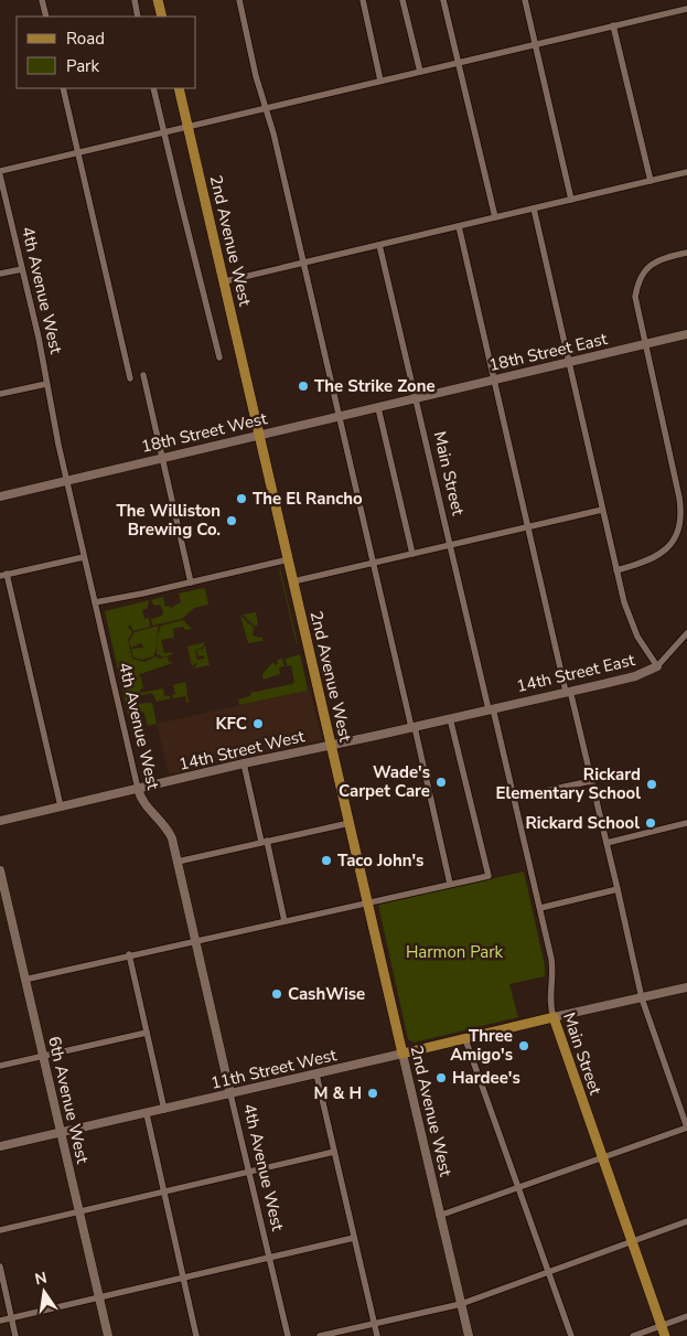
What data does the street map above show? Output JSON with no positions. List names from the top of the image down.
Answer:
{
  "streets": {
    "main road": ["2nd Avenue West", "Main Street", "11th Street West"],
    "street": [
      "4th Avenue West",
      "18th Street East",
      "18th Street West",
      "14th Street East",
      "14th Street West",
      "6th Avenue West"
    ]
  },
  "crossings": [
    ["2nd Avenue West", "18th Street West"],
    ["2nd Avenue West", "14th Street West"],
    ["2nd Avenue West", "11th Street West"],
    ["4th Avenue West", "18th Street West"],
    ["4th Avenue West", "14th Street West"],
    ["4th Avenue West", "11th Street West"],
    ["18th Street East", "18th Street West"],
    ["18th Street East", "Main Street"],
    ["18th Street West", "Main Street"],
    ["Main Street", "14th Street East"],
    ["Main Street", "14th Street West"],
    ["Main Street", "11th Street West"],
    ["14th Street East", "14th Street West"],
    ["11th Street West", "6th Avenue West"]
  ],
  "parks": ["Harmon Park"],
  "places": [
    "The Strike Zone",
    "The El Rancho",
    "The Williston Brewing Co.",
    "KFC",
    "Wade's Carpet Care",
    "Rickard Elementary School",
    "Rickard School",
    "Taco John's",
    "CashWise",
    "Three Amigo's",
    "Hardee's",
    "M & H"
  ],
  "legend": ["Road", "Park"],
  "north": "top"
}
